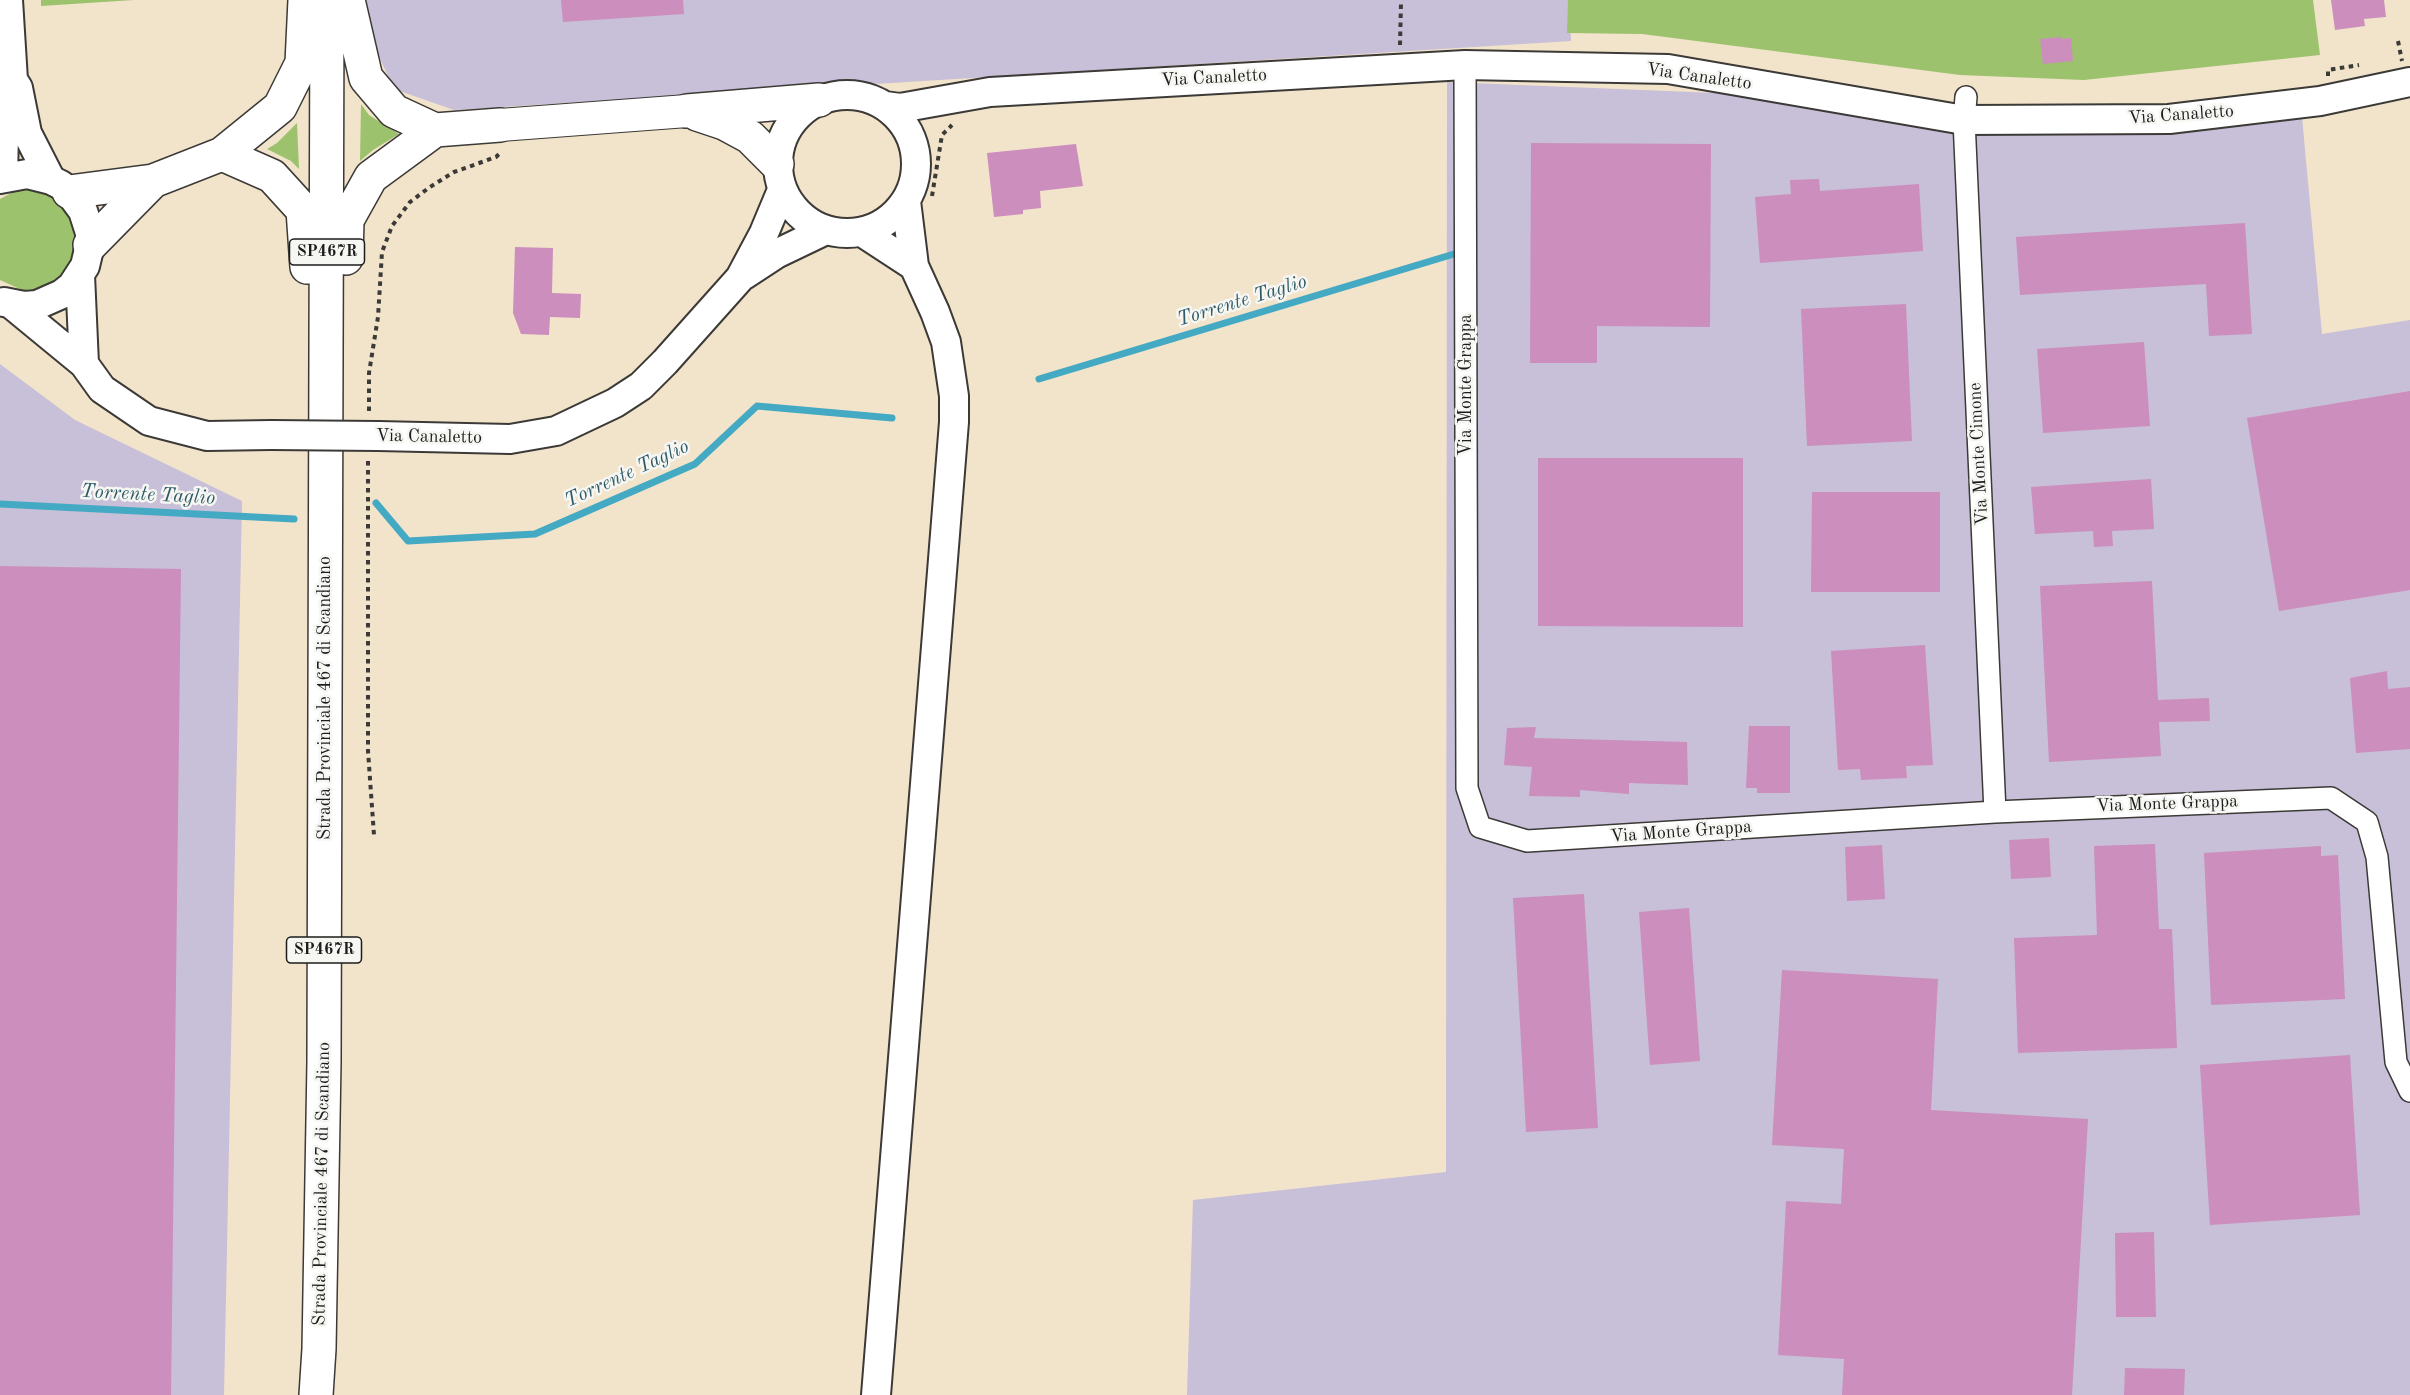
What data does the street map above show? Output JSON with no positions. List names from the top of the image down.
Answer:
{
  "streets": {
    "highway": ["SP467R", "Strada Provinciale 467 di Scandiano"],
    "main road": ["Via Canaletto"],
    "street": ["Via Monte Grappa", "Via Monte Cimone"]
  },
  "crossings": [
    ["Via Canaletto", "Via Monte Grappa"],
    ["Via Canaletto", "Via Monte Cimone"],
    ["Via Monte Grappa", "Via Monte Cimone"]
  ],
  "water": ["Torrente Taglio"]
}
